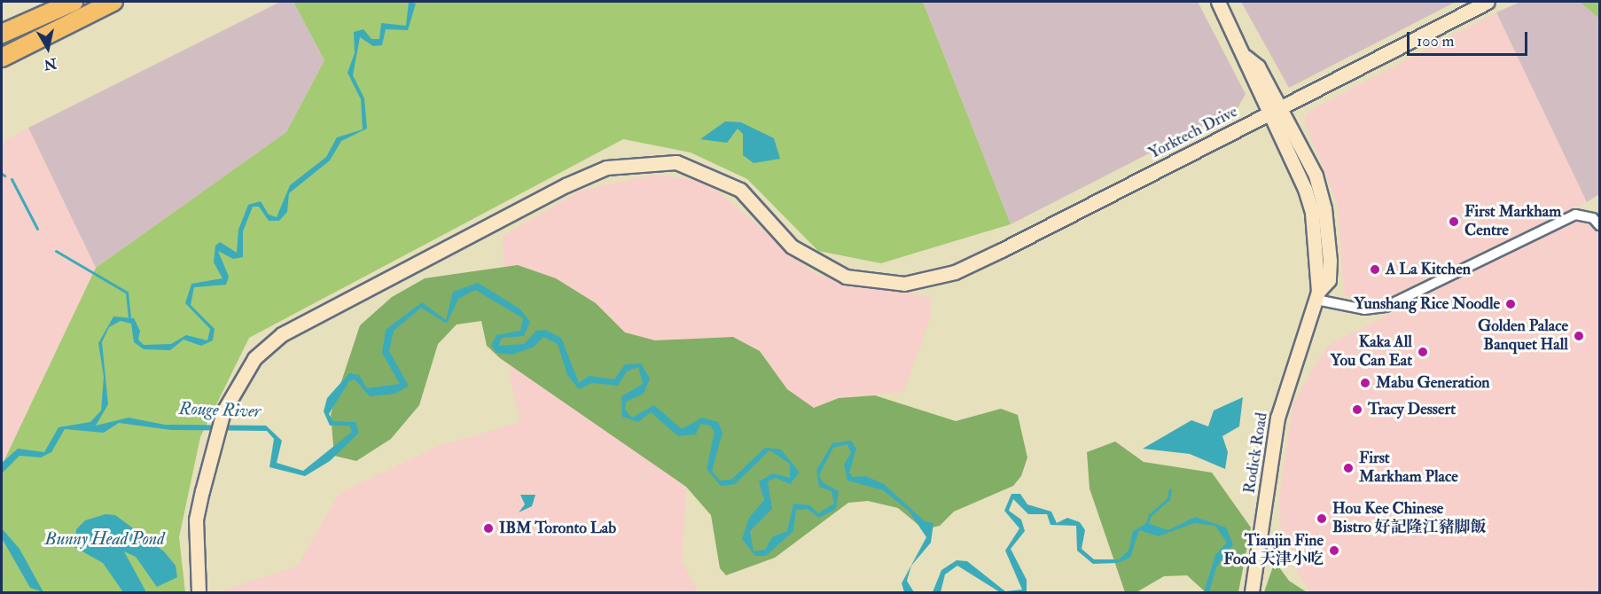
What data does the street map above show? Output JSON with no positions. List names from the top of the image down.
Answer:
{
  "streets": {
    "street": ["Yorktech Drive", "Rodick Road"]
  },
  "crossings": [
    ["Yorktech Drive", "Rodick Road"]
  ],
  "water": ["Rouge River", "Bunny Head Pond"],
  "places": [
    "First Markham Centre",
    "A La Kitchen",
    "Yunshang Rice Noodle",
    "Golden Palace Banquet Hall",
    "Kaka All You Can Eat",
    "Mabu Generation",
    "Tracy Dessert",
    "First Markham Place",
    "Hou Kee Chinese Bistro 好記隆江豬脚飯",
    "IBM Toronto Lab",
    "Tianjin Fine Food 天津小吃"
  ],
  "scale_bar": "100 m",
  "north": "bottom"
}
